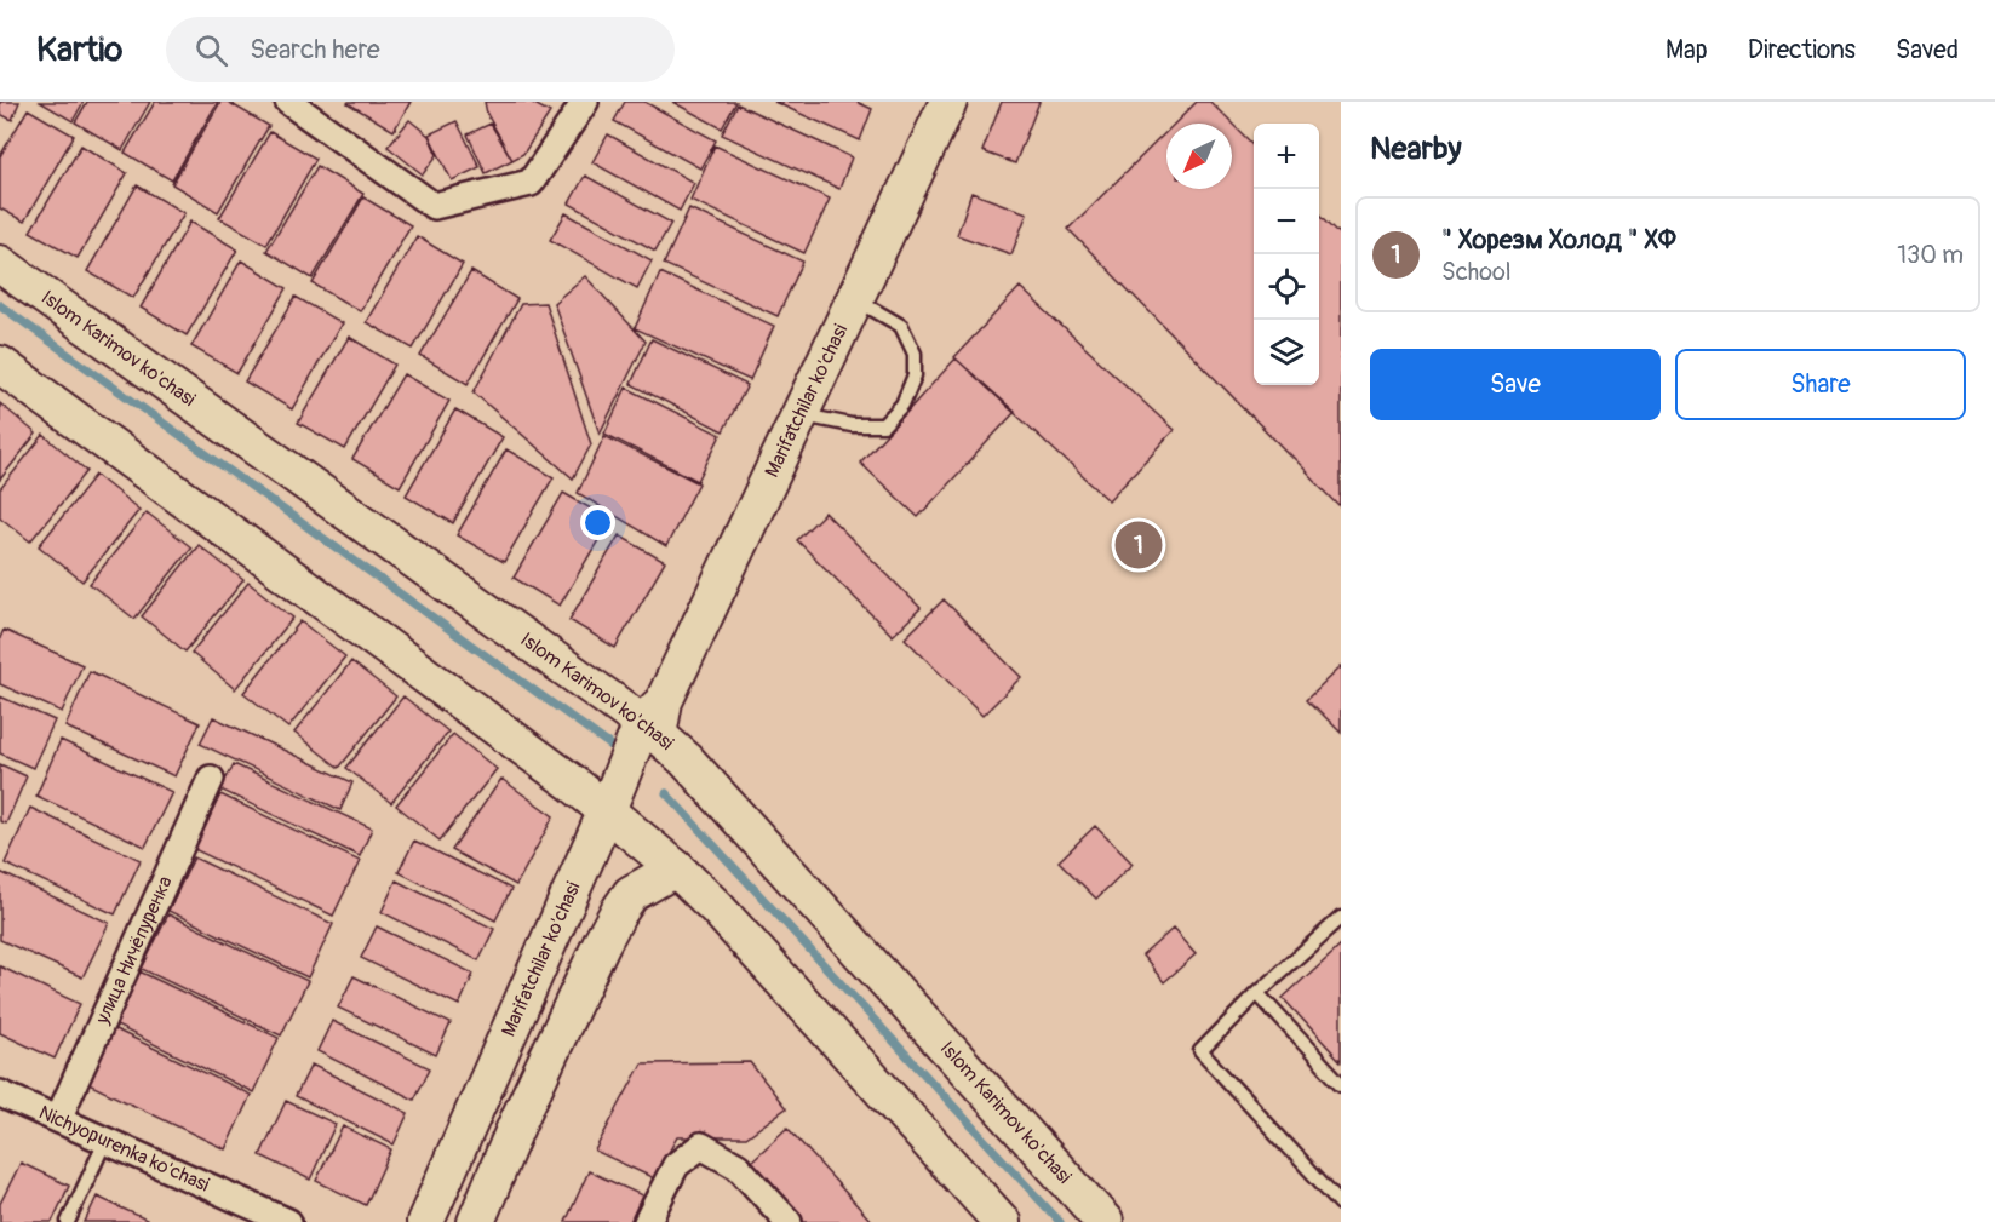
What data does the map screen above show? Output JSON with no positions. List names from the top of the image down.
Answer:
{
  "streets": {
    "main road": ["Islom Karimov ko'chasi", "Marifatchilar ko'chasi"],
    "street": ["улица Ничёпуренка", "Nichyopurenka ko'chasi"]
  },
  "crossings": [
    ["Islom Karimov ko'chasi", "Marifatchilar ko'chasi"],
    ["улица Ничёпуренка", "Nichyopurenka ko'chasi"]
  ],
  "north": "bottom left",
  "page": {
    "header": "Kartio",
    "search": "Search here",
    "nav": ["Map", "Directions", "Saved"],
    "heading": "Nearby",
    "map_buttons": ["+", "−"],
    "list": [
      {
        "mark": "1",
        "name": "\" Хорезм Холод \" ХФ",
        "note": "School",
        "value": "130 m"
      }
    ],
    "buttons": ["Save", "Share"],
    "pins": "1"
  }
}
